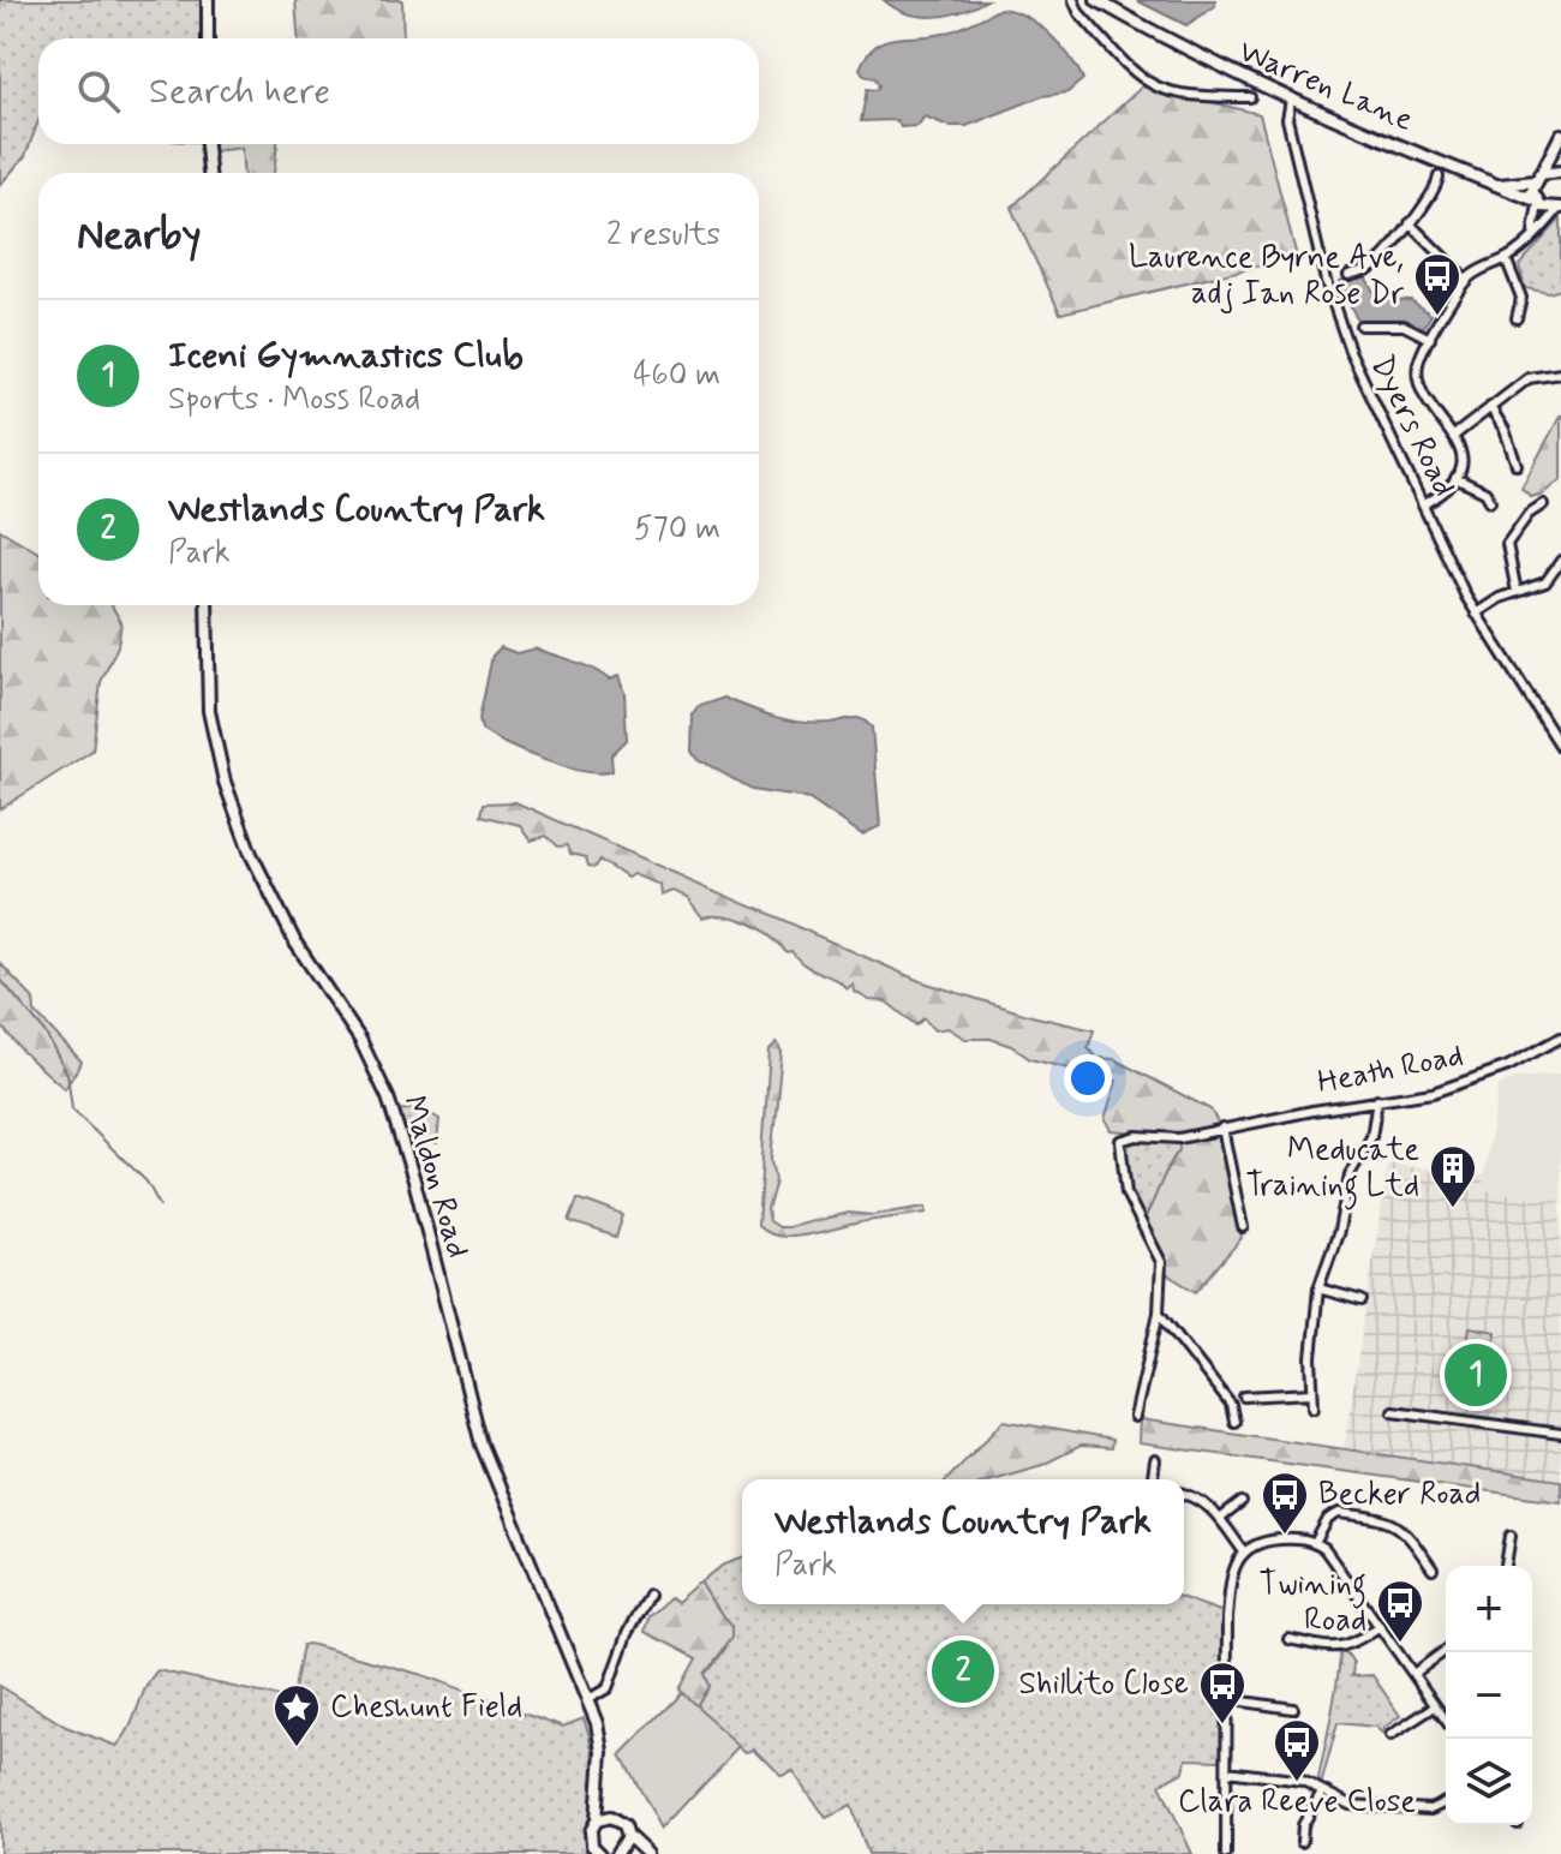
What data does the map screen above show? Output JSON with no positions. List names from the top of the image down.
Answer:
{
  "streets": {
    "main road": ["Warren Lane", "Maldon Road"],
    "street": ["Dyers Road", "Heath Road"]
  },
  "crossings": [
    ["Warren Lane", "Dyers Road"]
  ],
  "places": {
    "bus stop": [
      "Laurence Byrne Ave, adj Ian Rose Dr",
      "Becker Road",
      "Twining Road",
      "Shillito Close",
      "Clara Reeve Close"
    ],
    "building": ["Meducate Training Ltd"],
    "place": ["Cheshunt Field"]
  },
  "page": {
    "search": "Search here",
    "heading": ["Nearby", "2 results"],
    "list": [
      {
        "mark": "1",
        "name": "Iceni Gymnastics Club",
        "note": "Sports · Moss Road",
        "value": "460 m"
      },
      {
        "mark": "2",
        "name": "Westlands Country Park",
        "note": "Park",
        "value": "570 m"
      }
    ],
    "pins": ["1", "2"],
    "popup": ["Westlands Country Park", "Park"],
    "map_buttons": ["+", "−"]
  }
}
